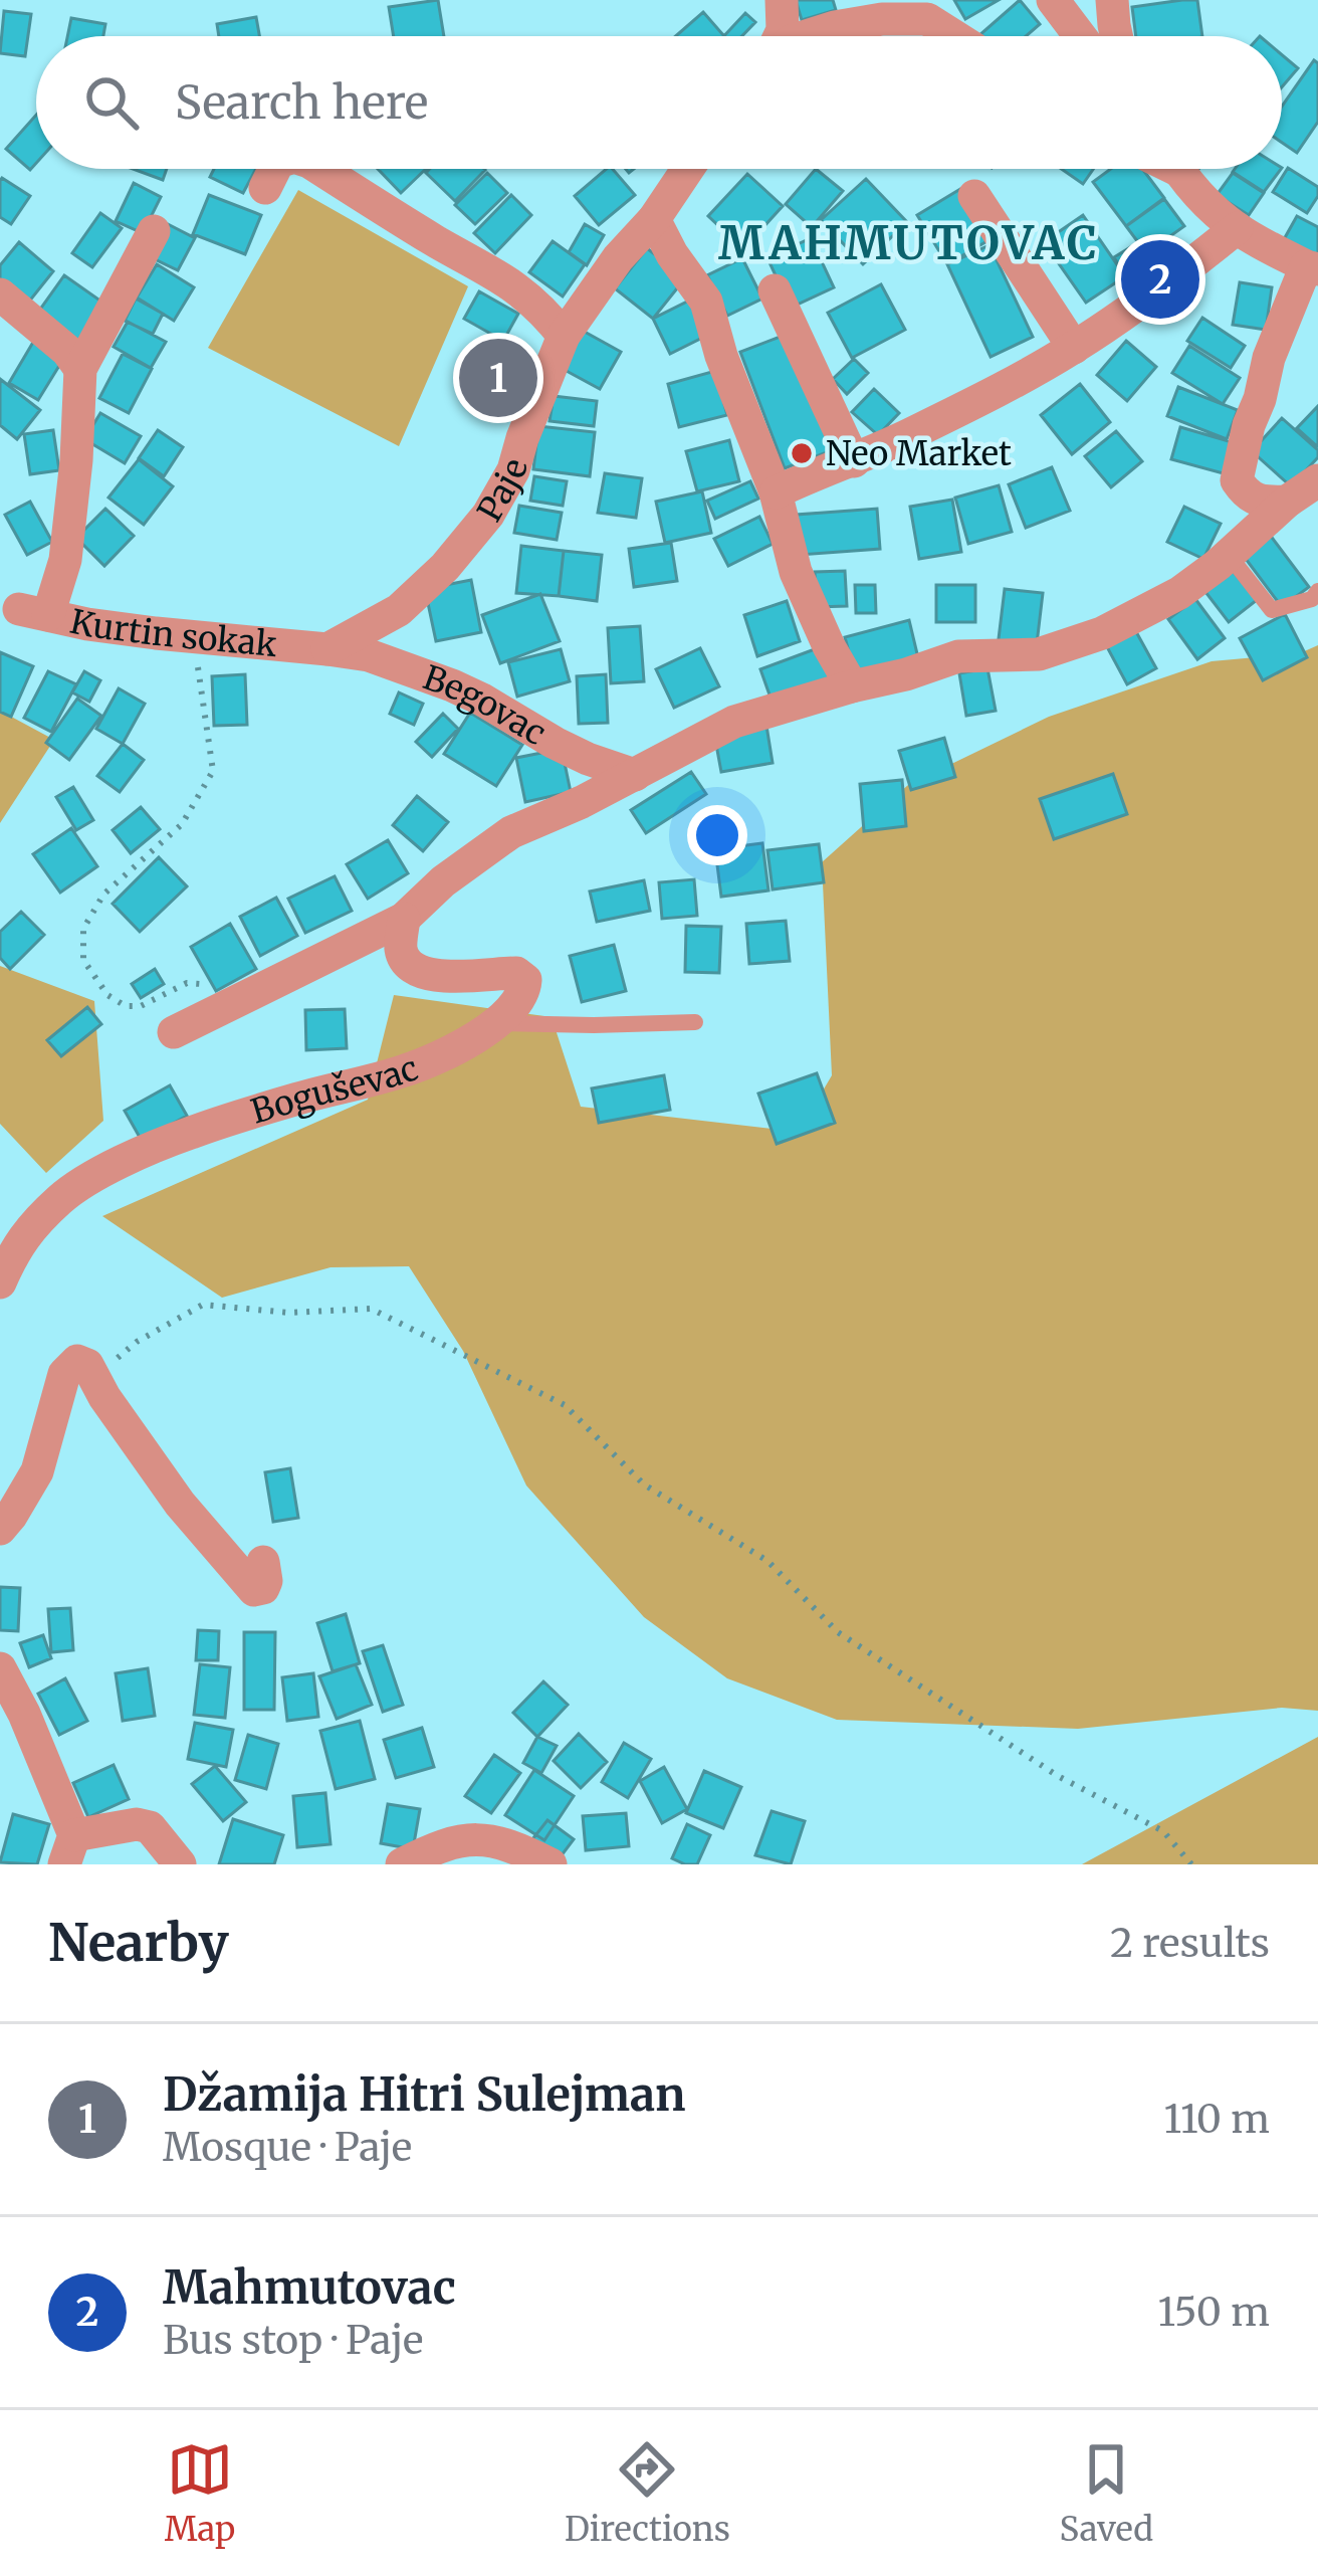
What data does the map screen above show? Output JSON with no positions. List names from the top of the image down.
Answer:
{
  "streets": {
    "street": [
      "Paje",
      "Kurtin sokak",
      "Begovac",
      "Boguševac"
    ]
  },
  "crossings": [
    ["Paje", "Kurtin sokak"],
    ["Paje", "Begovac"],
    ["Kurtin sokak", "Begovac"]
  ],
  "districts": ["MAHMUTOVAC"],
  "places": ["Neo Market"],
  "page": {
    "search": "Search here",
    "pins": ["2", "1"],
    "heading": ["Nearby", "2 results"],
    "list": [
      {
        "mark": "1",
        "name": "Džamija Hitri Sulejman",
        "note": "Mosque · Paje",
        "value": "110 m"
      },
      {
        "mark": "2",
        "name": "Mahmutovac",
        "note": "Bus stop · Paje",
        "value": "150 m"
      }
    ],
    "nav": ["Map", "Directions", "Saved"]
  }
}
